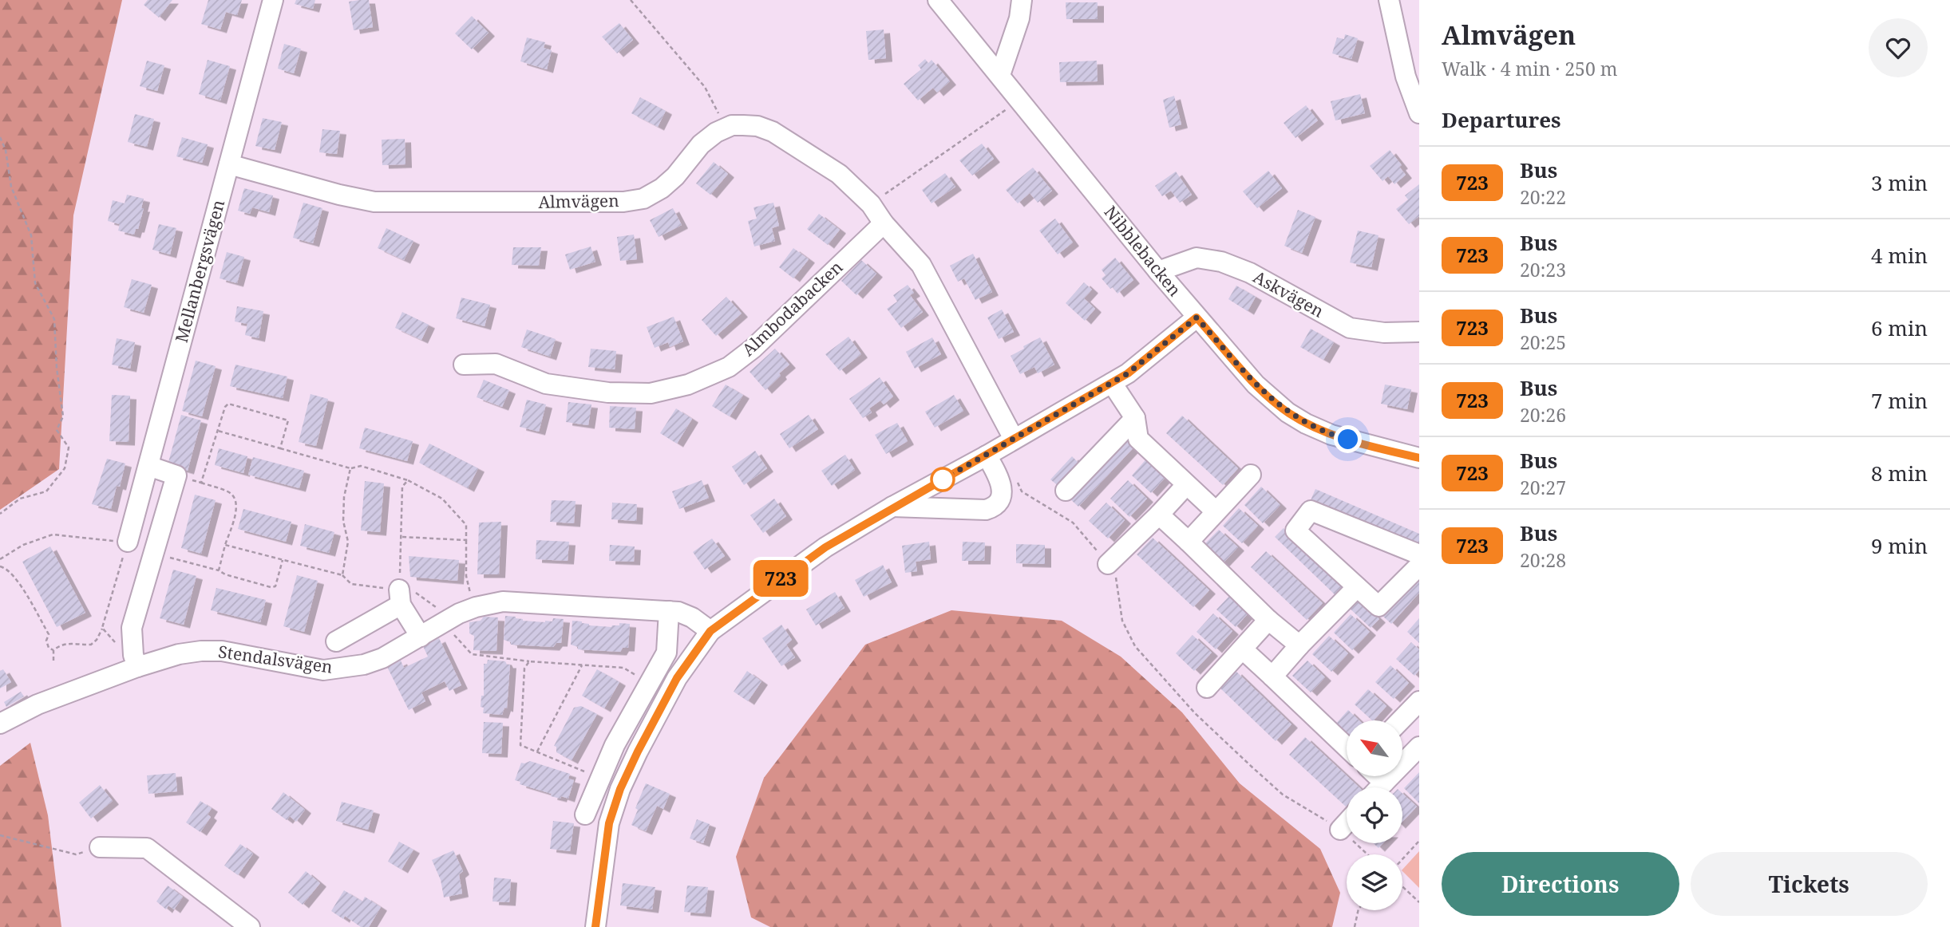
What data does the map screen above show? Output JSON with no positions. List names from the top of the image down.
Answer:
{
  "streets": {
    "street": [
      "Almvägen",
      "Nibblebacken",
      "Mellanbergsvägen",
      "Askvägen",
      "Almbodabacken",
      "Stendalsvägen"
    ]
  },
  "crossings": [
    ["Almvägen", "Mellanbergsvägen"],
    ["Almvägen", "Almbodabacken"],
    ["Nibblebacken", "Askvägen"]
  ],
  "lines": ["bus line 723"],
  "north": "top left",
  "page": {
    "on_map": "723",
    "heading": [
      ["Almvägen", "Walk · 4 min · 250 m"],
      "Departures"
    ],
    "list": [
      {
        "mark": "723",
        "name": "Bus",
        "note": "20:22",
        "value": "3 min"
      },
      {
        "mark": "723",
        "name": "Bus",
        "note": "20:23",
        "value": "4 min"
      },
      {
        "mark": "723",
        "name": "Bus",
        "note": "20:25",
        "value": "6 min"
      },
      {
        "mark": "723",
        "name": "Bus",
        "note": "20:26",
        "value": "7 min"
      },
      {
        "mark": "723",
        "name": "Bus",
        "note": "20:27",
        "value": "8 min"
      },
      {
        "mark": "723",
        "name": "Bus",
        "note": "20:28",
        "value": "9 min"
      }
    ],
    "buttons": ["Directions", "Tickets"]
  }
}
